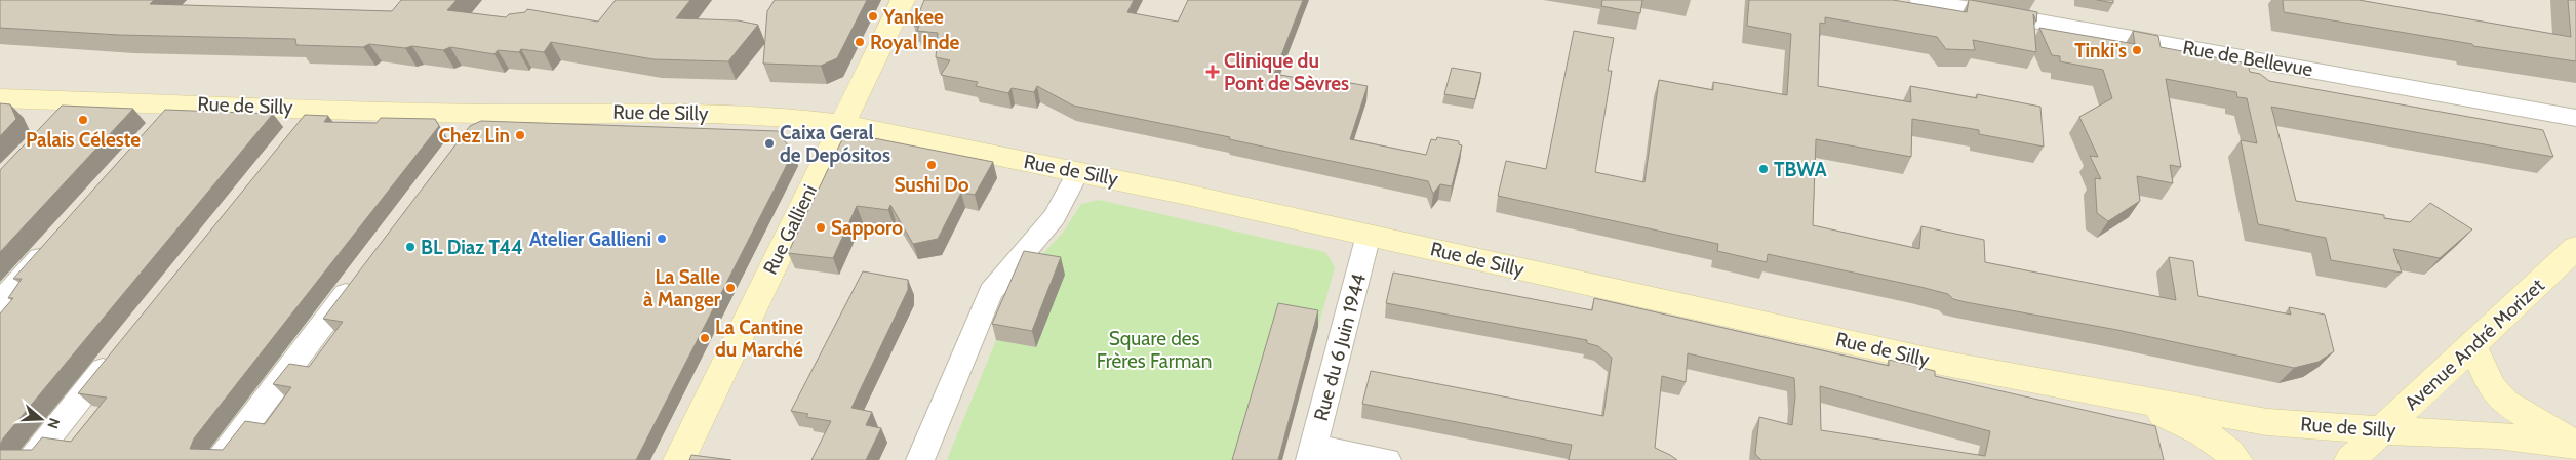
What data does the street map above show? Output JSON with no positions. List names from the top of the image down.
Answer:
{
  "streets": {
    "main road": ["Rue de Silly", "Rue Gallieni", "Avenue André Morizet"],
    "street": ["Rue de Bellevue", "Rue du 6 Juin 1944"]
  },
  "crossings": [
    ["Rue de Silly", "Rue Gallieni"],
    ["Rue de Silly", "Avenue André Morizet"],
    ["Rue de Silly", "Rue du 6 Juin 1944"]
  ],
  "parks": ["Square des Frères Farman"],
  "places": {
    "other": [
      "Yankee",
      "Royal Inde",
      "Tinki's",
      "Palais Céleste",
      "Chez Lin",
      "Caixa Geral de Depósitos",
      "Sushi Do",
      "TBWA",
      "Sapporo",
      "Atelier Gallieni",
      "BL Diaz T44",
      "La Salle à Manger",
      "La Cantine du Marché"
    ],
    "health": ["Clinique du Pont de Sèvres"]
  },
  "north": "right"
}
